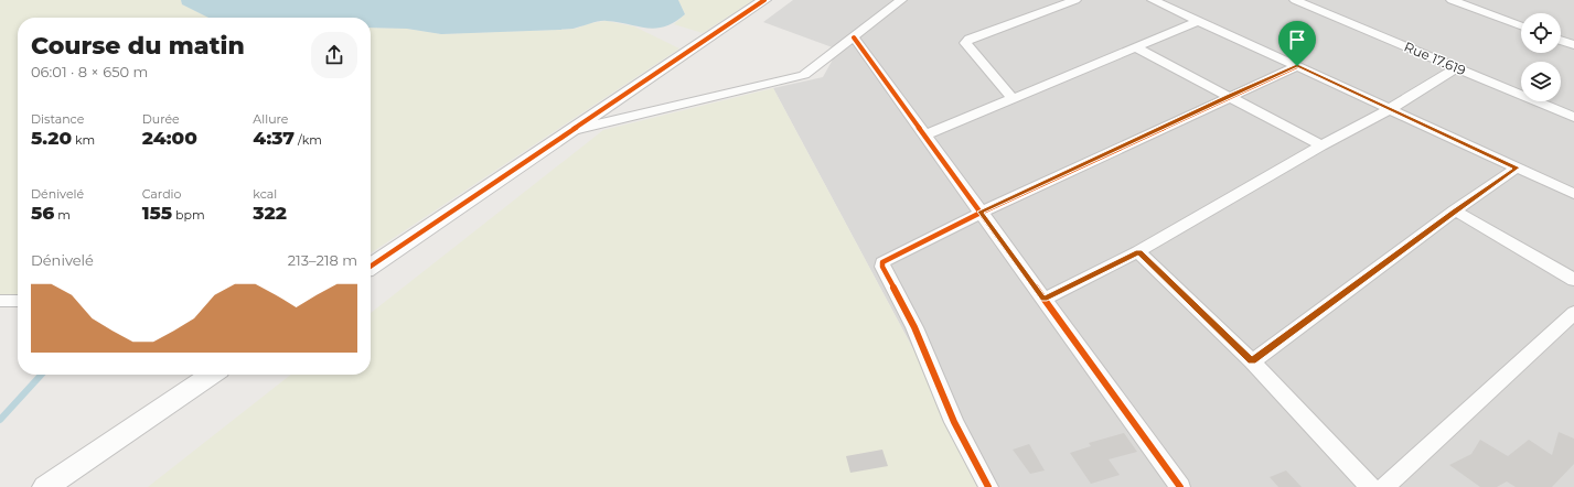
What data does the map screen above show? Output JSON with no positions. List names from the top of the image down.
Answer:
{
  "streets": {
    "street": ["Rue 17.619"]
  },
  "page": {
    "heading": ["Course du matin", "06:01 · 8 × 650 m"],
    "stats": [
      ["Distance", "5.20 km"],
      ["Durée", "24:00"],
      ["Allure", "4:37 /km"],
      ["Dénivelé", "56 m"],
      ["Cardio", "155 bpm"],
      ["kcal", "322"]
    ],
    "chart": ["Dénivelé", "213–218 m"]
  }
}
